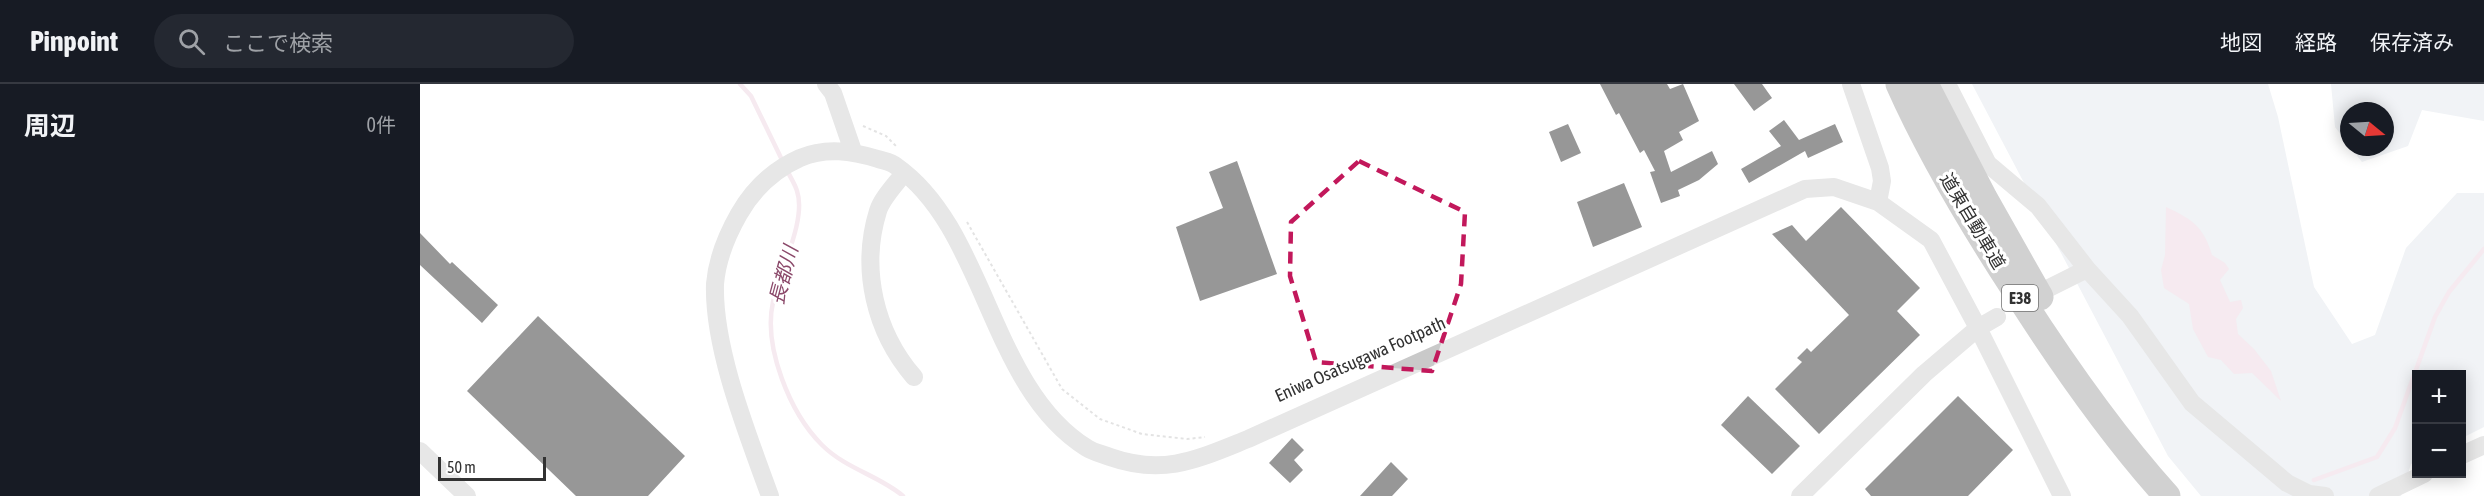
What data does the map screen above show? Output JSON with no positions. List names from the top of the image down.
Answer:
{
  "streets": {
    "highway": ["道東自動車道", "E38"]
  },
  "water": ["長都川"],
  "scale_bar": "50 m",
  "north": "right",
  "page": {
    "header": "Pinpoint",
    "search": "ここで検索",
    "nav": ["地図", "経路", "保存済み"],
    "heading": ["周辺", "0件"],
    "map_buttons": ["+", "−"],
    "scale": "50 m"
  }
}
